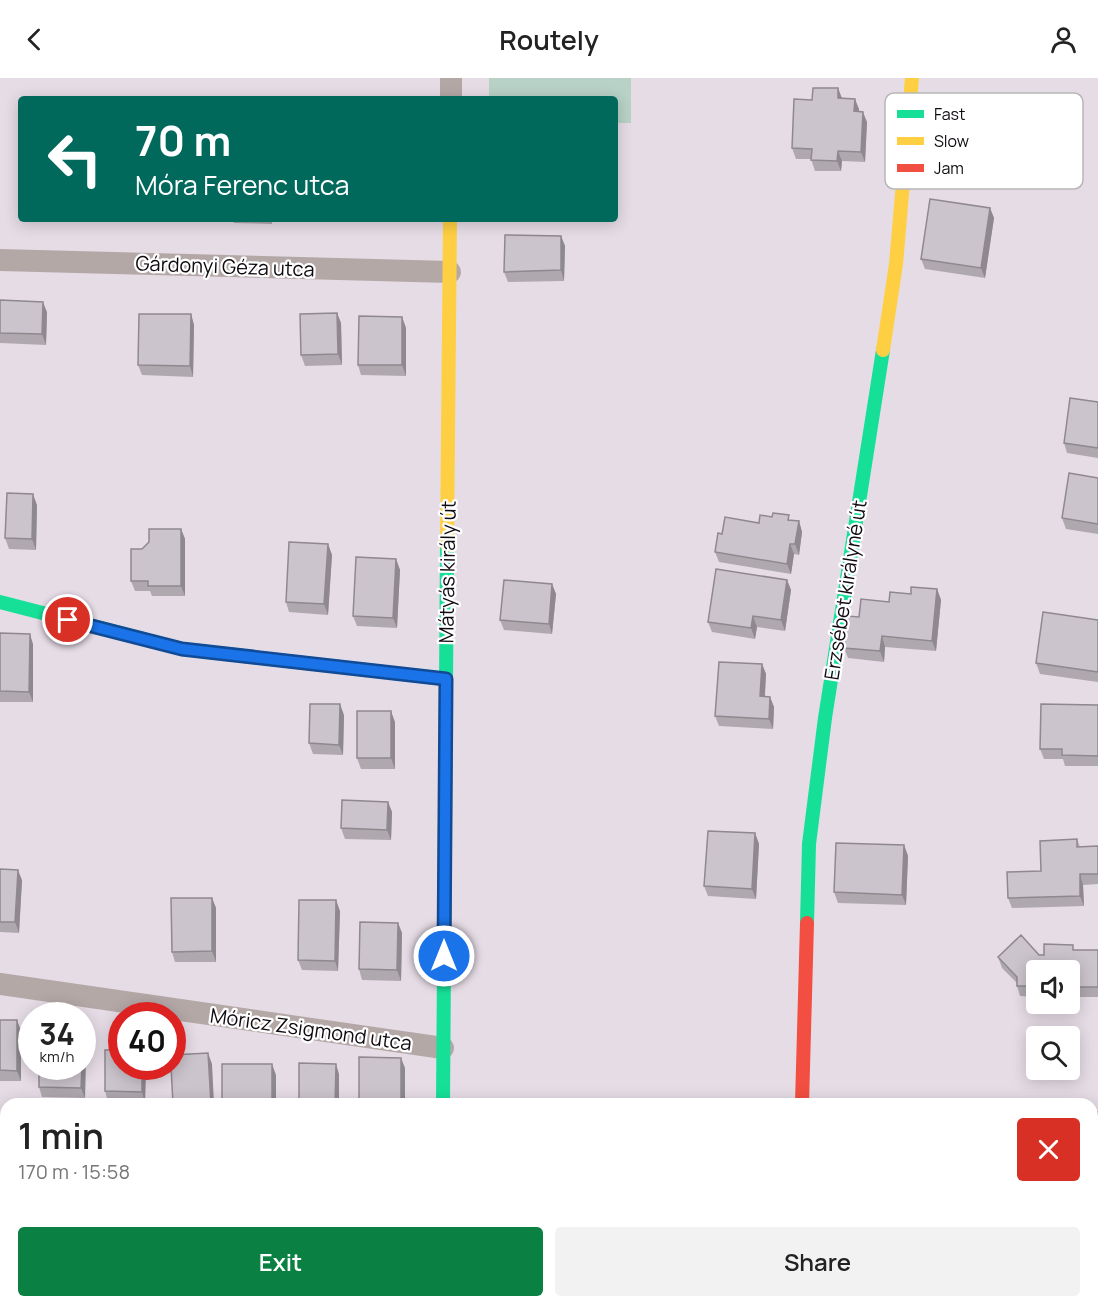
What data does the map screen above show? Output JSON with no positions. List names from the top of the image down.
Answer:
{
  "streets": {
    "street": [
      "Gárdonyi Géza utca",
      "Mátyás király út",
      "Erzsébet királyné út",
      "Móricz Zsigmond utca"
    ]
  },
  "crossings": [
    ["Gárdonyi Géza utca", "Mátyás király út"],
    ["Mátyás király út", "Móricz Zsigmond utca"]
  ],
  "legend": ["Fast", "Slow", "Jam"],
  "page": {
    "header": "Routely",
    "turn": ["70 m", "Móra Ferenc utca"],
    "speed": "34 km/h",
    "limit": "40",
    "heading": ["1 min", "170 m · 15:58"],
    "buttons": ["Exit", "Share"]
  }
}
